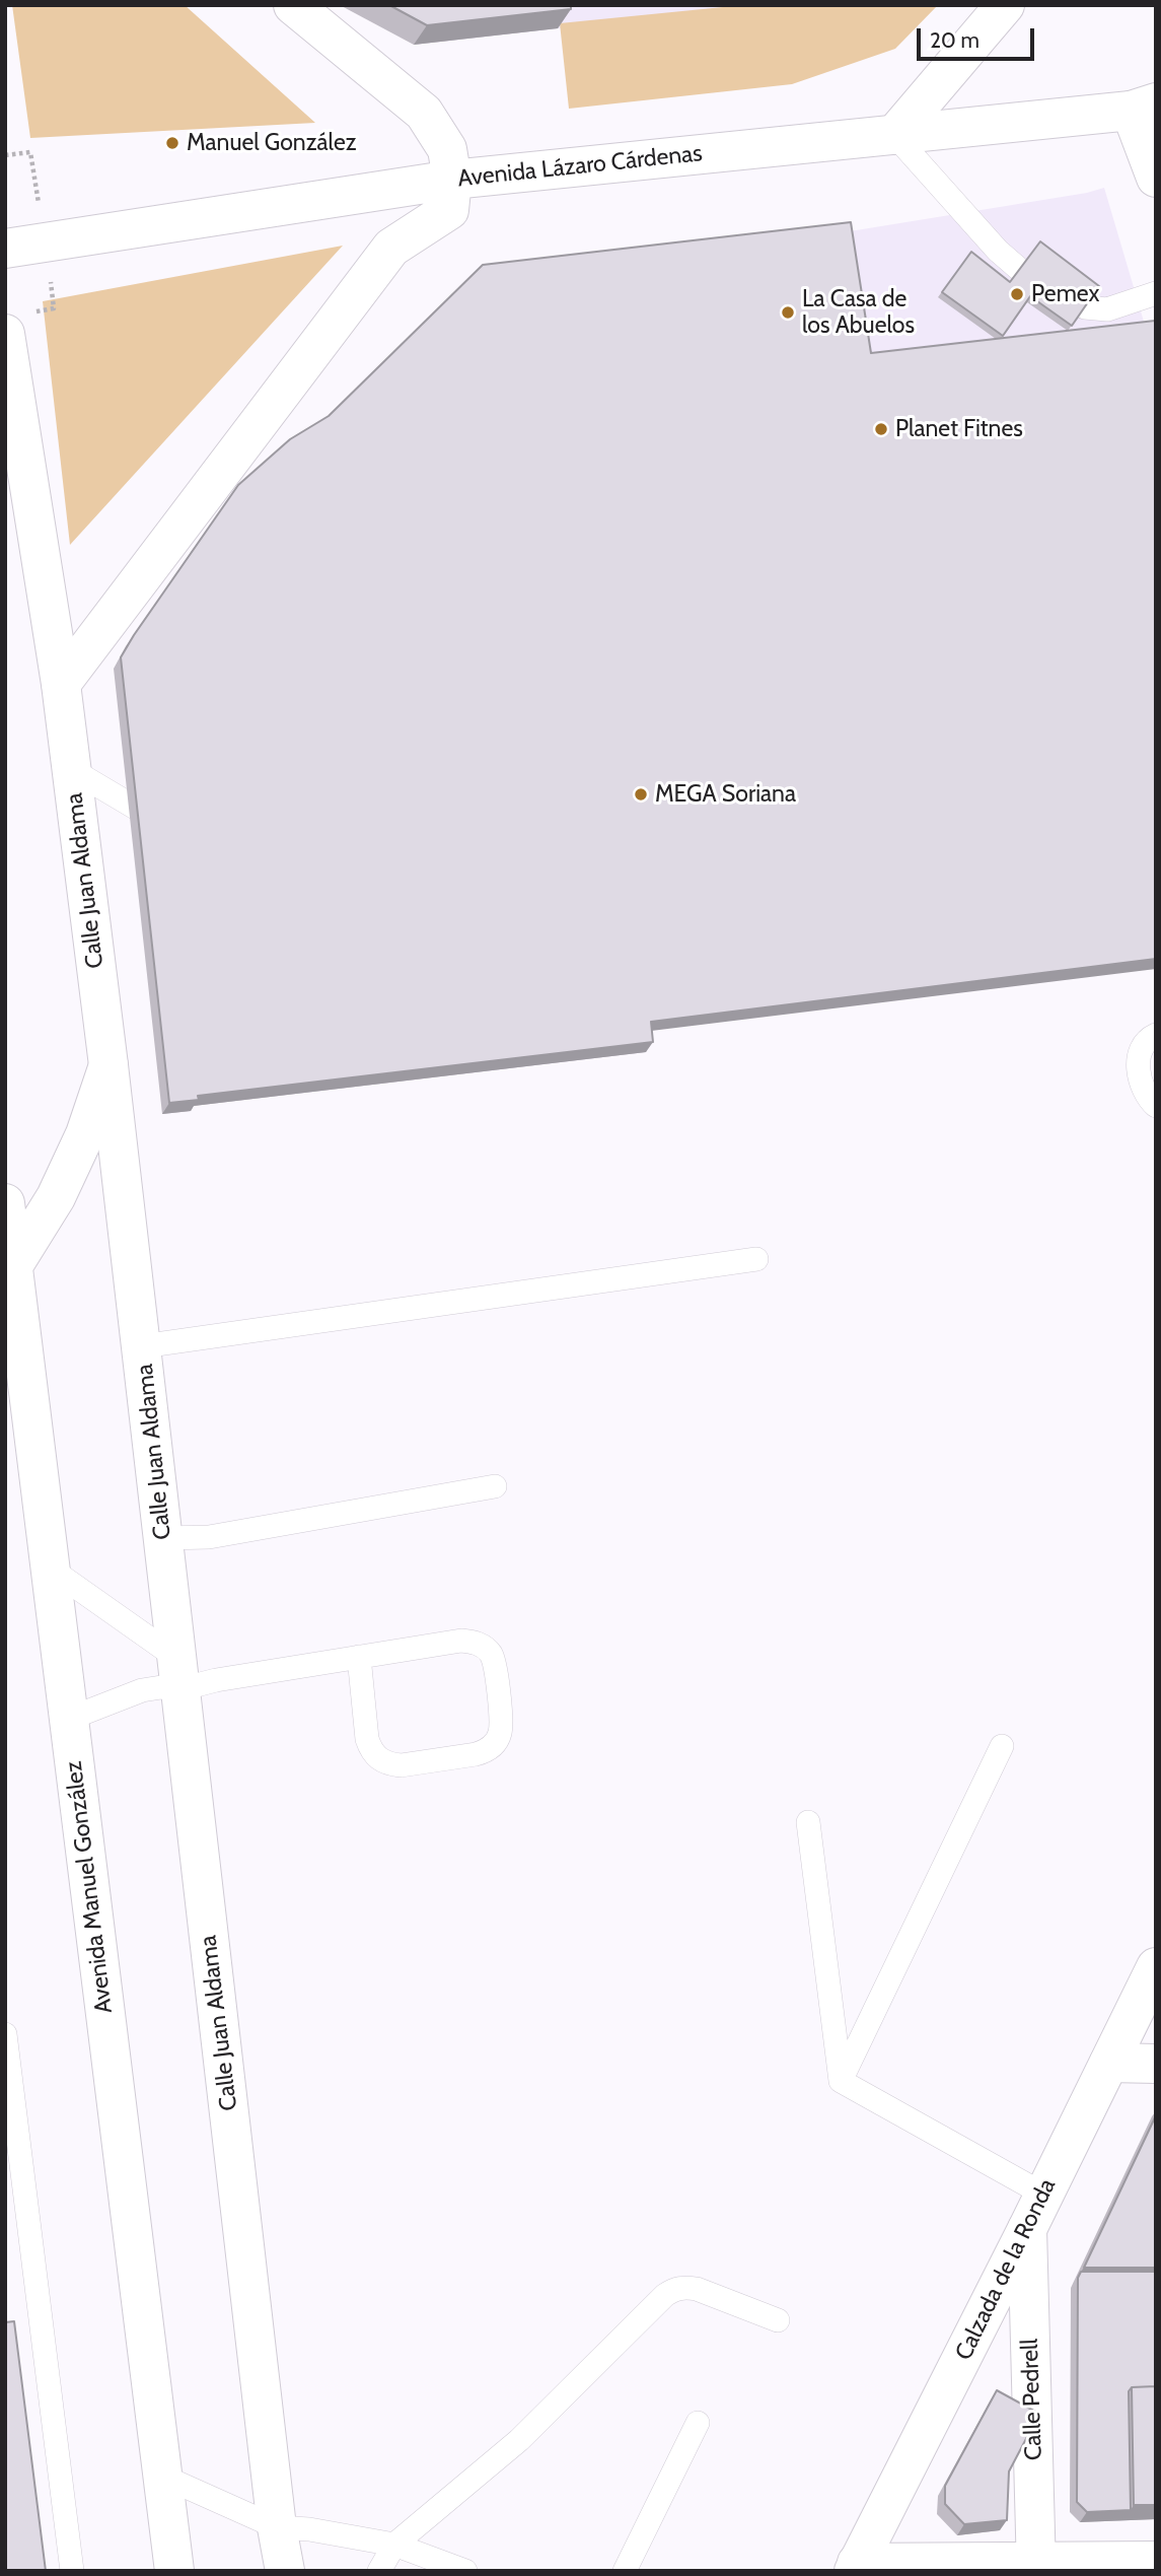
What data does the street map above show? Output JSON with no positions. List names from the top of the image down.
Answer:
{
  "streets": {
    "street": [
      "Avenida Lázaro Cárdenas",
      "Calle Juan Aldama",
      "Avenida Manuel González",
      "Calzada de la Ronda",
      "Calle Pedrell"
    ]
  },
  "crossings": [
    ["Calzada de la Ronda", "Calle Pedrell"]
  ],
  "places": [
    "Manuel González",
    "Pemex",
    "La Casa de los Abuelos",
    "Planet Fitnes",
    "MEGA Soriana"
  ],
  "scale_bar": "20 m"
}
